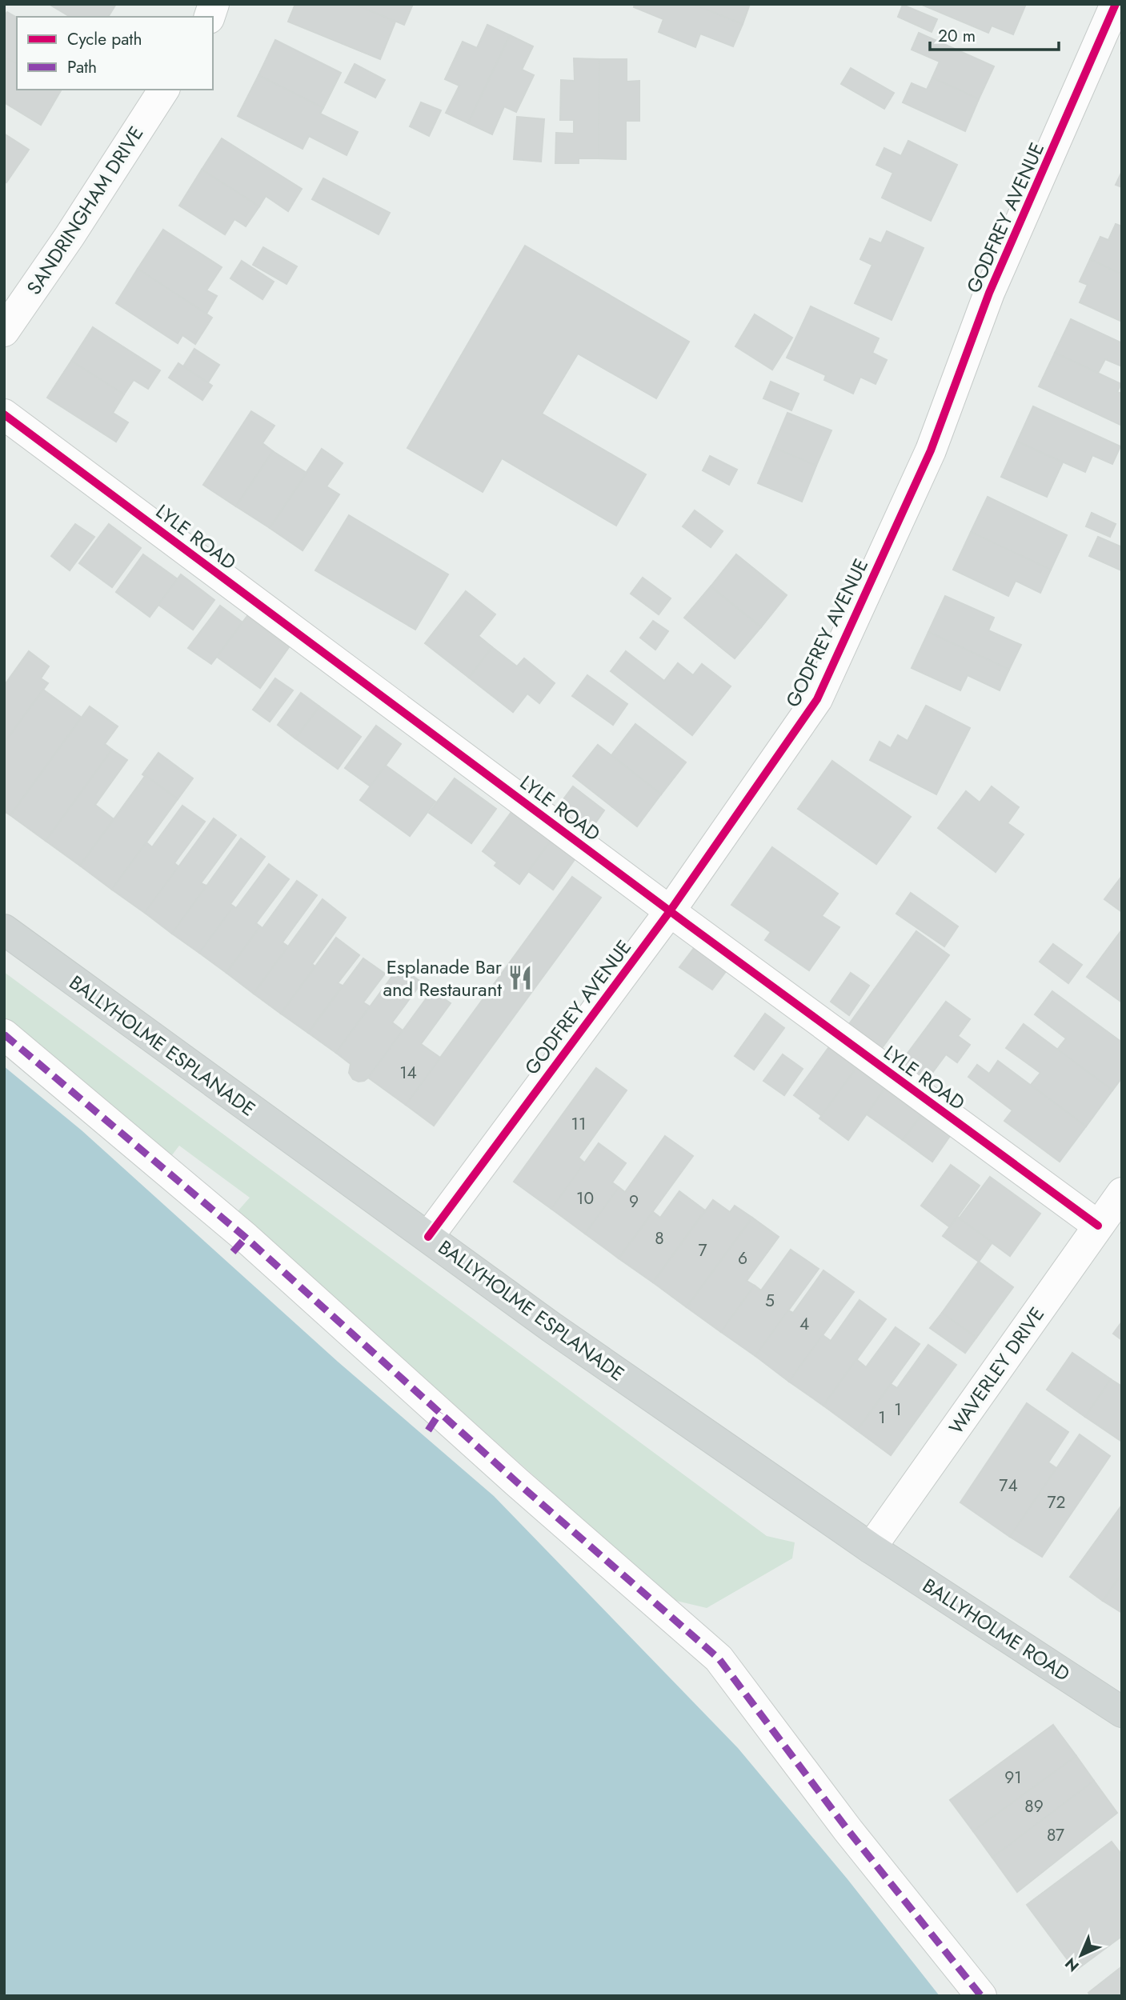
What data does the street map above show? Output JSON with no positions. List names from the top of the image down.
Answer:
{
  "streets": {
    "main road": ["BALLYHOLME ESPLANADE", "BALLYHOLME ROAD"],
    "street": [
      "SANDRINGHAM DRIVE",
      "GODFREY AVENUE",
      "LYLE ROAD",
      "WAVERLEY DRIVE"
    ]
  },
  "crossings": [
    ["GODFREY AVENUE", "LYLE ROAD"],
    ["GODFREY AVENUE", "BALLYHOLME ESPLANADE"],
    ["LYLE ROAD", "WAVERLEY DRIVE"],
    ["BALLYHOLME ESPLANADE", "WAVERLEY DRIVE"],
    ["BALLYHOLME ESPLANADE", "BALLYHOLME ROAD"],
    ["WAVERLEY DRIVE", "BALLYHOLME ROAD"]
  ],
  "places": {
    "restaurant": ["Esplanade Bar and Restaurant"]
  },
  "house_numbers": [
    "14",
    "11",
    "10",
    "9",
    "8",
    "7",
    "6",
    "5",
    "4",
    "1",
    "1",
    "74",
    "72",
    "91",
    "89",
    "87"
  ],
  "legend": ["Cycle path", "Path"],
  "scale_bar": "20 m",
  "north": "bottom left"
}
